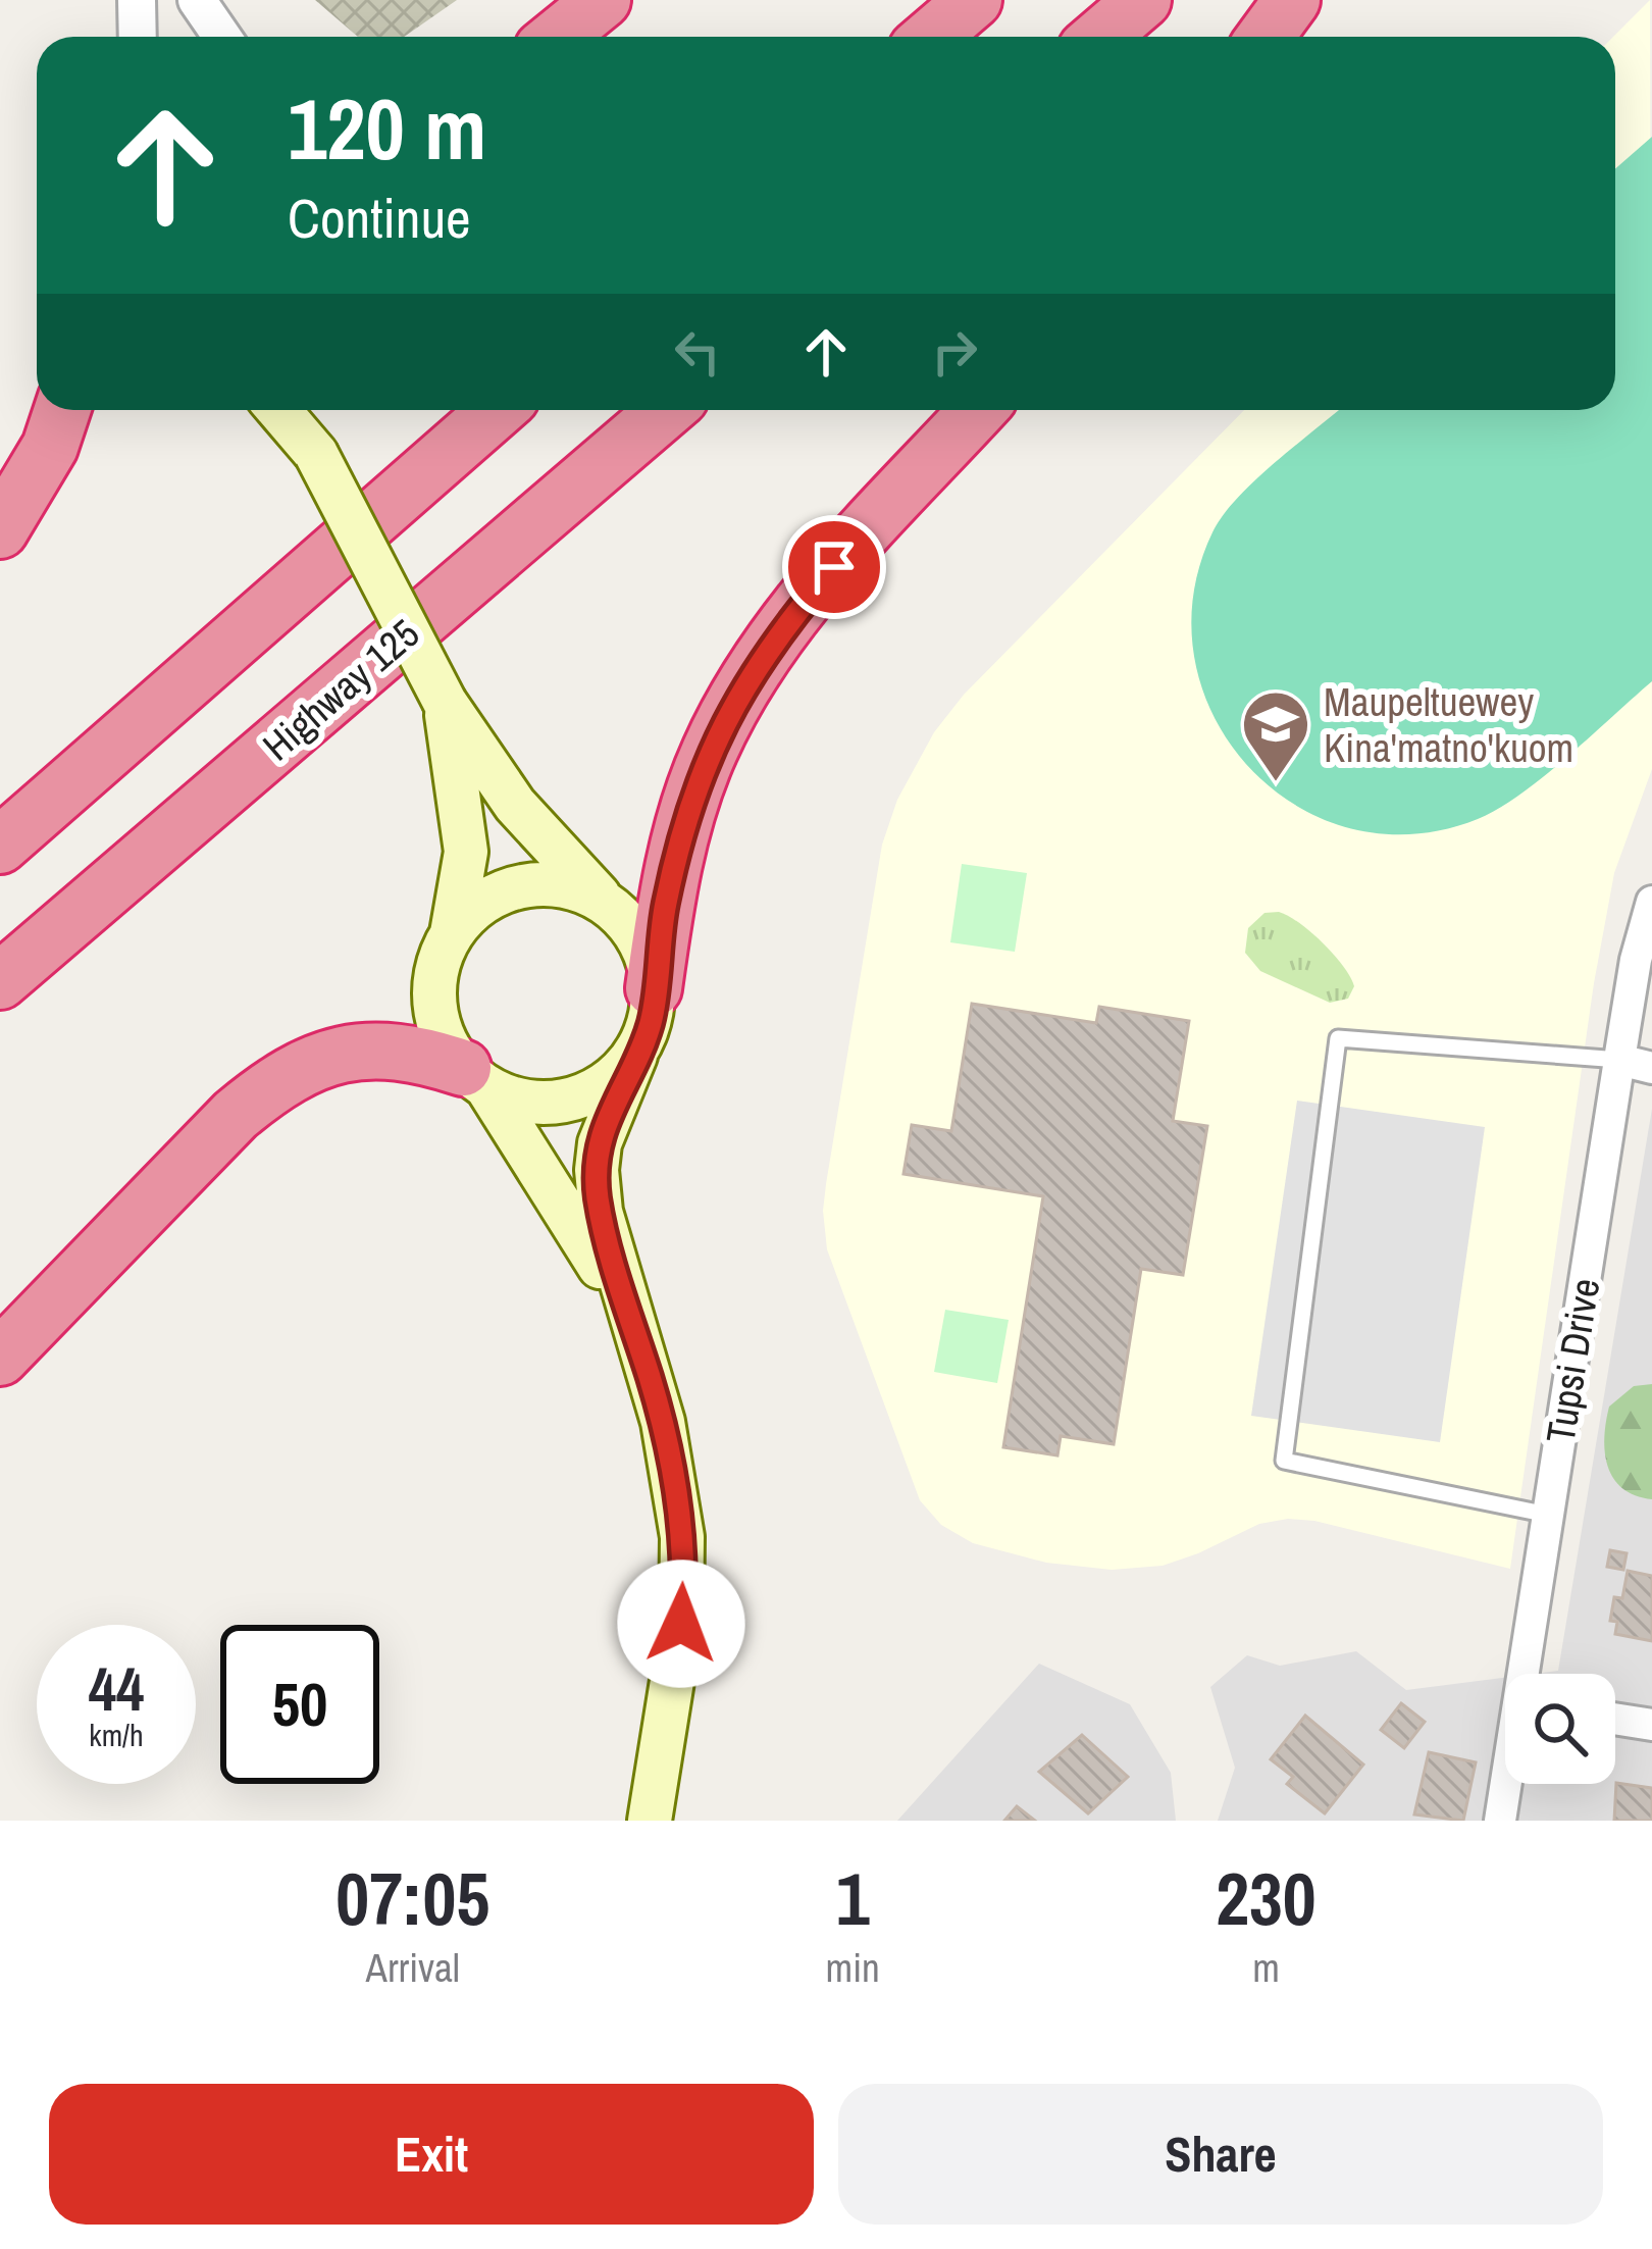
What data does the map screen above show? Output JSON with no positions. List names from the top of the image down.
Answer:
{
  "streets": {
    "highway": ["Highway 125"],
    "street": ["Tupsi Drive"]
  },
  "places": {
    "school or university": ["Maupeltuewey Kina'matno'kuom"]
  },
  "page": {
    "turn": ["120 m", "Continue"],
    "speed": "44 km/h",
    "limit": "50",
    "eta": [
      "07:05",
      "Arrival",
      "1",
      "min",
      "230",
      "m"
    ],
    "buttons": ["Exit", "Share"]
  }
}
